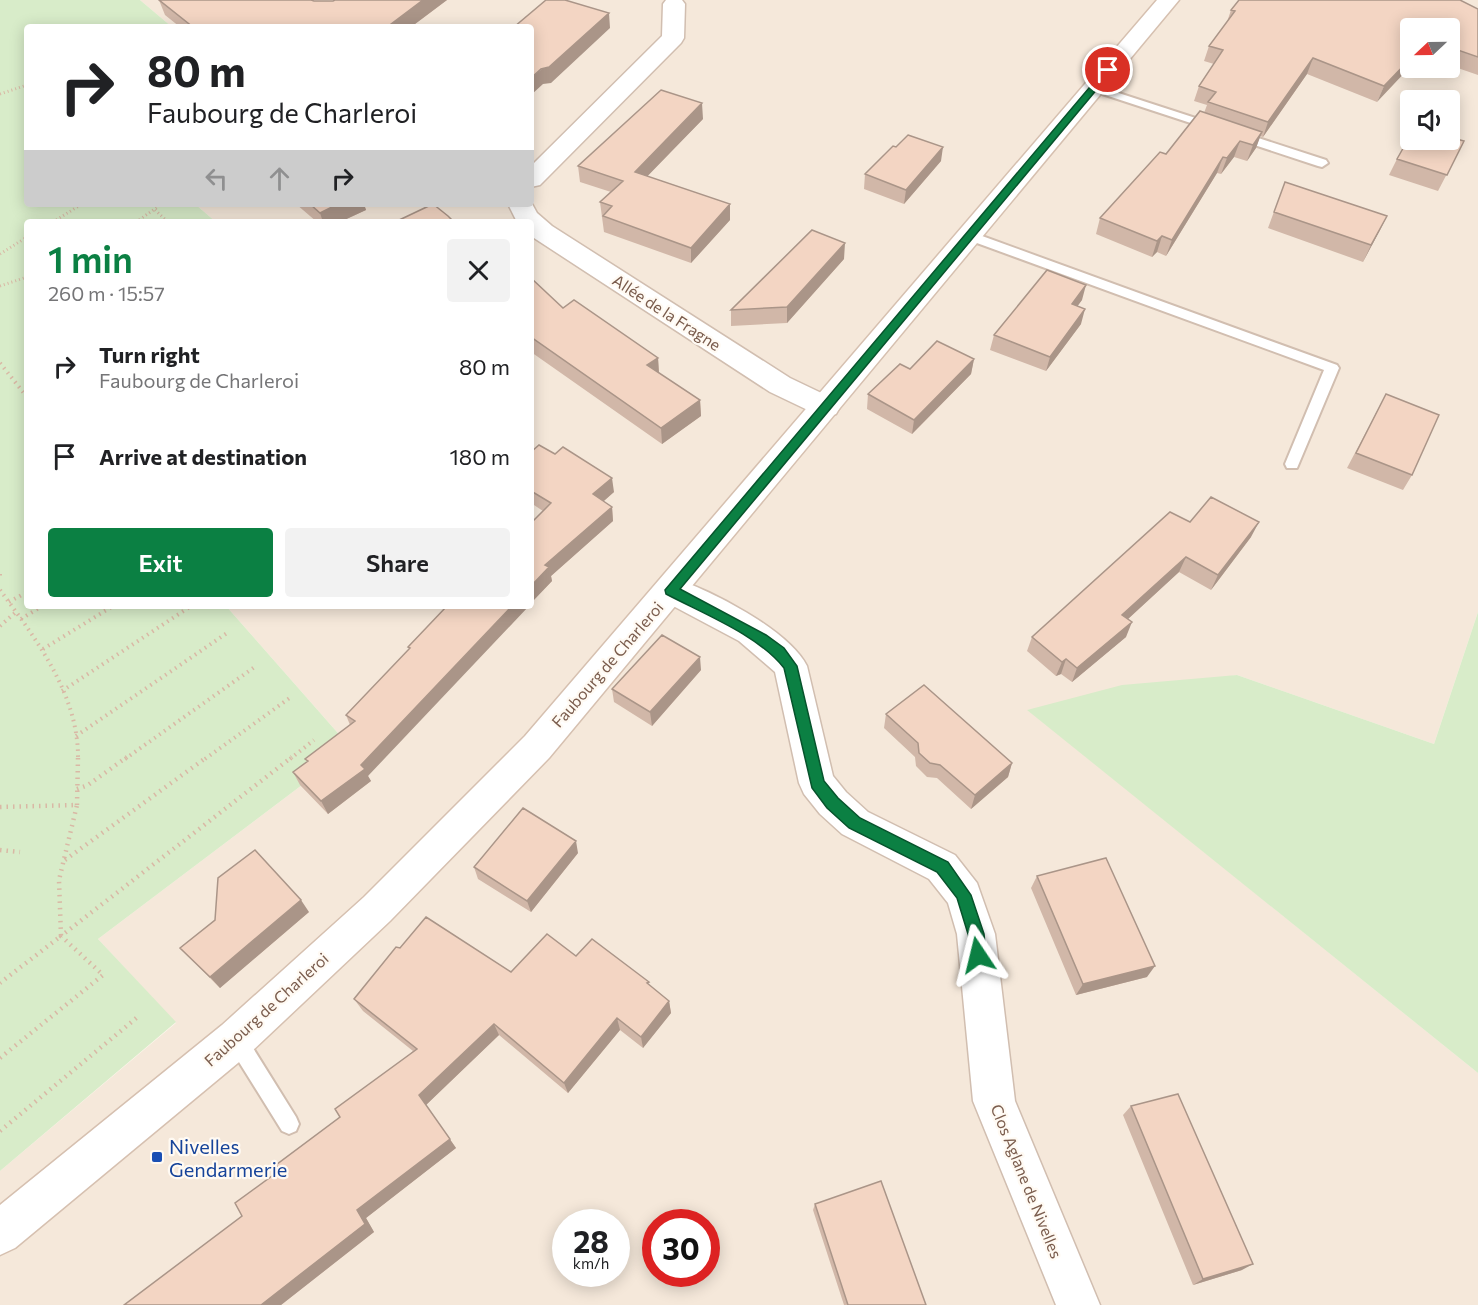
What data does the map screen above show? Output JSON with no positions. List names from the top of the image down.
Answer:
{
  "streets": {
    "main road": ["Allée de la Fragne", "Faubourg de Charleroi", "Clos Aglane de Nivelles"]
  },
  "crossings": [
    ["Allée de la Fragne", "Faubourg de Charleroi"],
    ["Faubourg de Charleroi", "Clos Aglane de Nivelles"]
  ],
  "places": {
    "transit": ["Nivelles Gendarmerie"]
  },
  "north": "left",
  "page": {
    "turn": ["80 m", "Faubourg de Charleroi"],
    "heading": ["1 min", "260 m · 15:57"],
    "list": [
      {
        "name": "Turn right",
        "note": "Faubourg de Charleroi",
        "value": "80 m"
      },
      {
        "name": "Arrive at destination",
        "value": "180 m"
      }
    ],
    "buttons": ["Exit", "Share"],
    "speed": "28 km/h",
    "limit": "30"
  }
}
